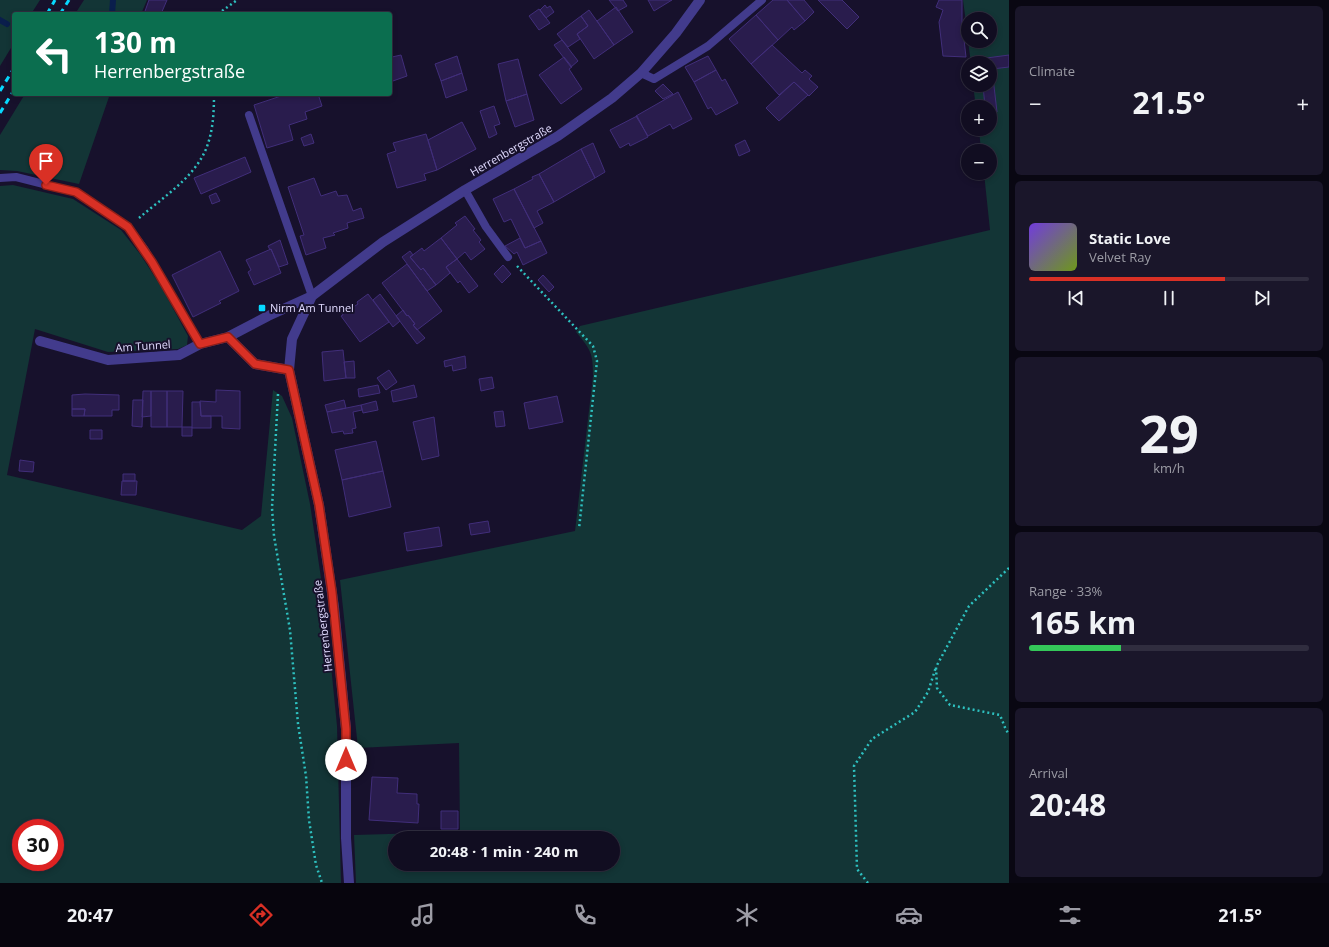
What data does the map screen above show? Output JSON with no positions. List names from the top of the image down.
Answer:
{
  "streets": {
    "street": ["Herrenbergstraße", "Am Tunnel"]
  },
  "crossings": [
    ["Herrenbergstraße", "Am Tunnel"]
  ],
  "places": {
    "transit": ["Nirm Am Tunnel"]
  },
  "page": {
    "tile": [
      "Climate",
      ["29", "km/h"],
      ["Range · 33%", "165 km"],
      ["Arrival", "20:48"]
    ],
    "map_buttons": ["+", "−"],
    "turn": ["130 m", "Herrenbergstraße"],
    "heat": ["−", "21.5°", "+"],
    "song": ["Static Love", "Velvet Ray"],
    "limit": "30",
    "trip": "20:48 · 1 min · 240 m",
    "tabs": ["20:47", "21.5°"]
  }
}
